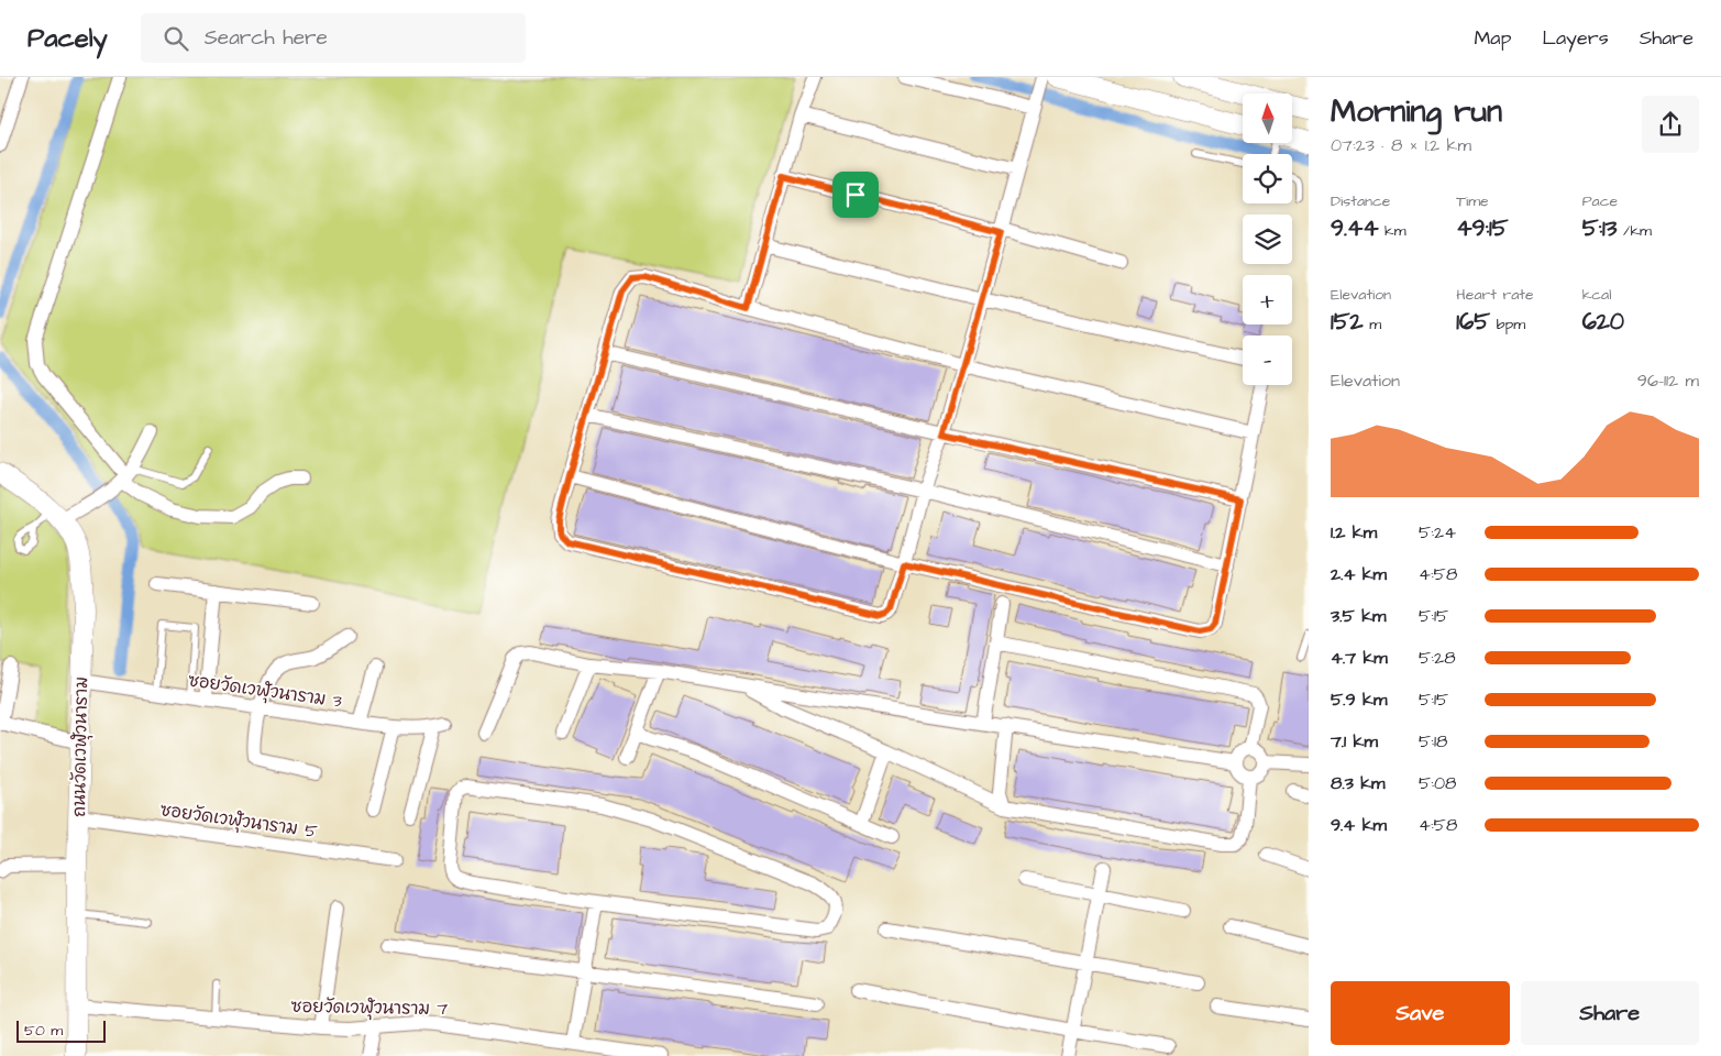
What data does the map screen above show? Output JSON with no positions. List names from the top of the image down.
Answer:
{
  "streets": {
    "street": [
      "ซอยวัดเวฬุวนาราม 3",
      "ถนนวัดเวฬุวนาราม",
      "ซอยวัดเวฬุวนาราม 5",
      "ซอยวัดเวฬุวนาราม 7"
    ]
  },
  "crossings": [
    ["ซอยวัดเวฬุวนาราม 3", "ถนนวัดเวฬุวนาราม"],
    ["ถนนวัดเวฬุวนาราม", "ซอยวัดเวฬุวนาราม 5"],
    ["ถนนวัดเวฬุวนาราม", "ซอยวัดเวฬุวนาราม 7"]
  ],
  "scale_bar": "50 m",
  "north": "top",
  "page": {
    "header": "Pacely",
    "search": "Search here",
    "nav": ["Map", "Layers", "Share"],
    "heading": ["Morning run", "07:23 · 8 × 1.2 km"],
    "map_buttons": ["+", "−"],
    "stats": [
      ["Distance", "9.44 km"],
      ["Time", "49:15"],
      ["Pace", "5:13 /km"],
      ["Elevation", "152 m"],
      ["Heart rate", "165 bpm"],
      ["kcal", "620"]
    ],
    "chart": ["Elevation", "96–112 m"],
    "list": [
      {
        "name": "1.2 km",
        "note": "5:24"
      },
      {
        "name": "2.4 km",
        "note": "4:58"
      },
      {
        "name": "3.5 km",
        "note": "5:15"
      },
      {
        "name": "4.7 km",
        "note": "5:28"
      },
      {
        "name": "5.9 km",
        "note": "5:15"
      },
      {
        "name": "7.1 km",
        "note": "5:18"
      },
      {
        "name": "8.3 km",
        "note": "5:08"
      },
      {
        "name": "9.4 km",
        "note": "4:58"
      }
    ],
    "buttons": ["Save", "Share"],
    "scale": "50 m"
  }
}
